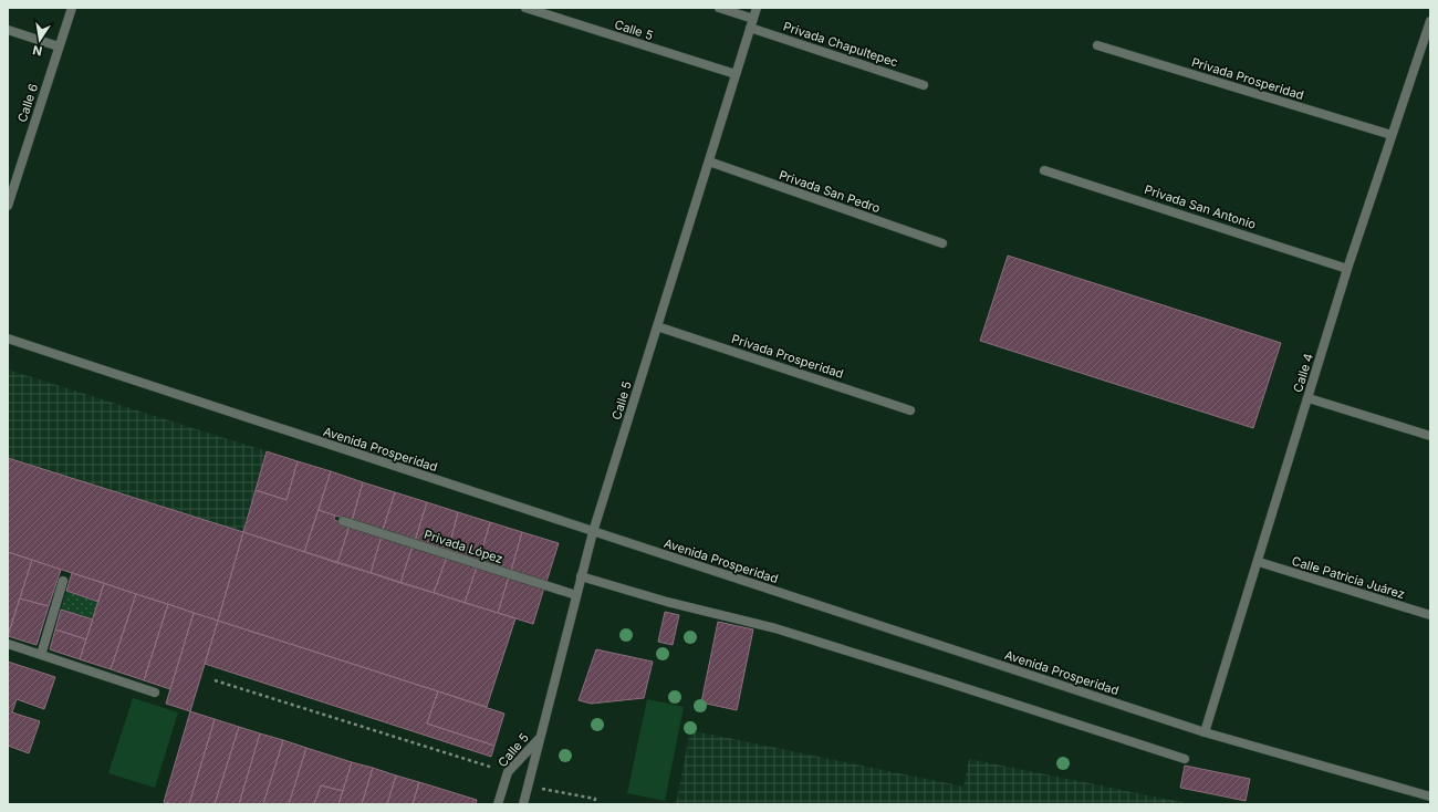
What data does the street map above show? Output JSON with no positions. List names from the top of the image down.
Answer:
{
  "streets": {
    "street": [
      "Calle 5",
      "Privada Chapultepec",
      "Privada Prosperidad",
      "Calle 6",
      "Privada San Pedro",
      "Privada San Antonio",
      "Calle 4",
      "Avenida Prosperidad",
      "Privada López",
      "Calle Patricia Juárez"
    ]
  },
  "crossings": [
    ["Calle 5", "Privada Chapultepec"],
    ["Calle 5", "Privada Prosperidad"],
    ["Calle 5", "Privada San Pedro"],
    ["Calle 5", "Avenida Prosperidad"],
    ["Calle 5", "Privada López"],
    ["Privada Prosperidad", "Calle 4"],
    ["Privada San Antonio", "Calle 4"],
    ["Calle 4", "Avenida Prosperidad"],
    ["Calle 4", "Calle Patricia Juárez"]
  ],
  "north": "bottom"
}
